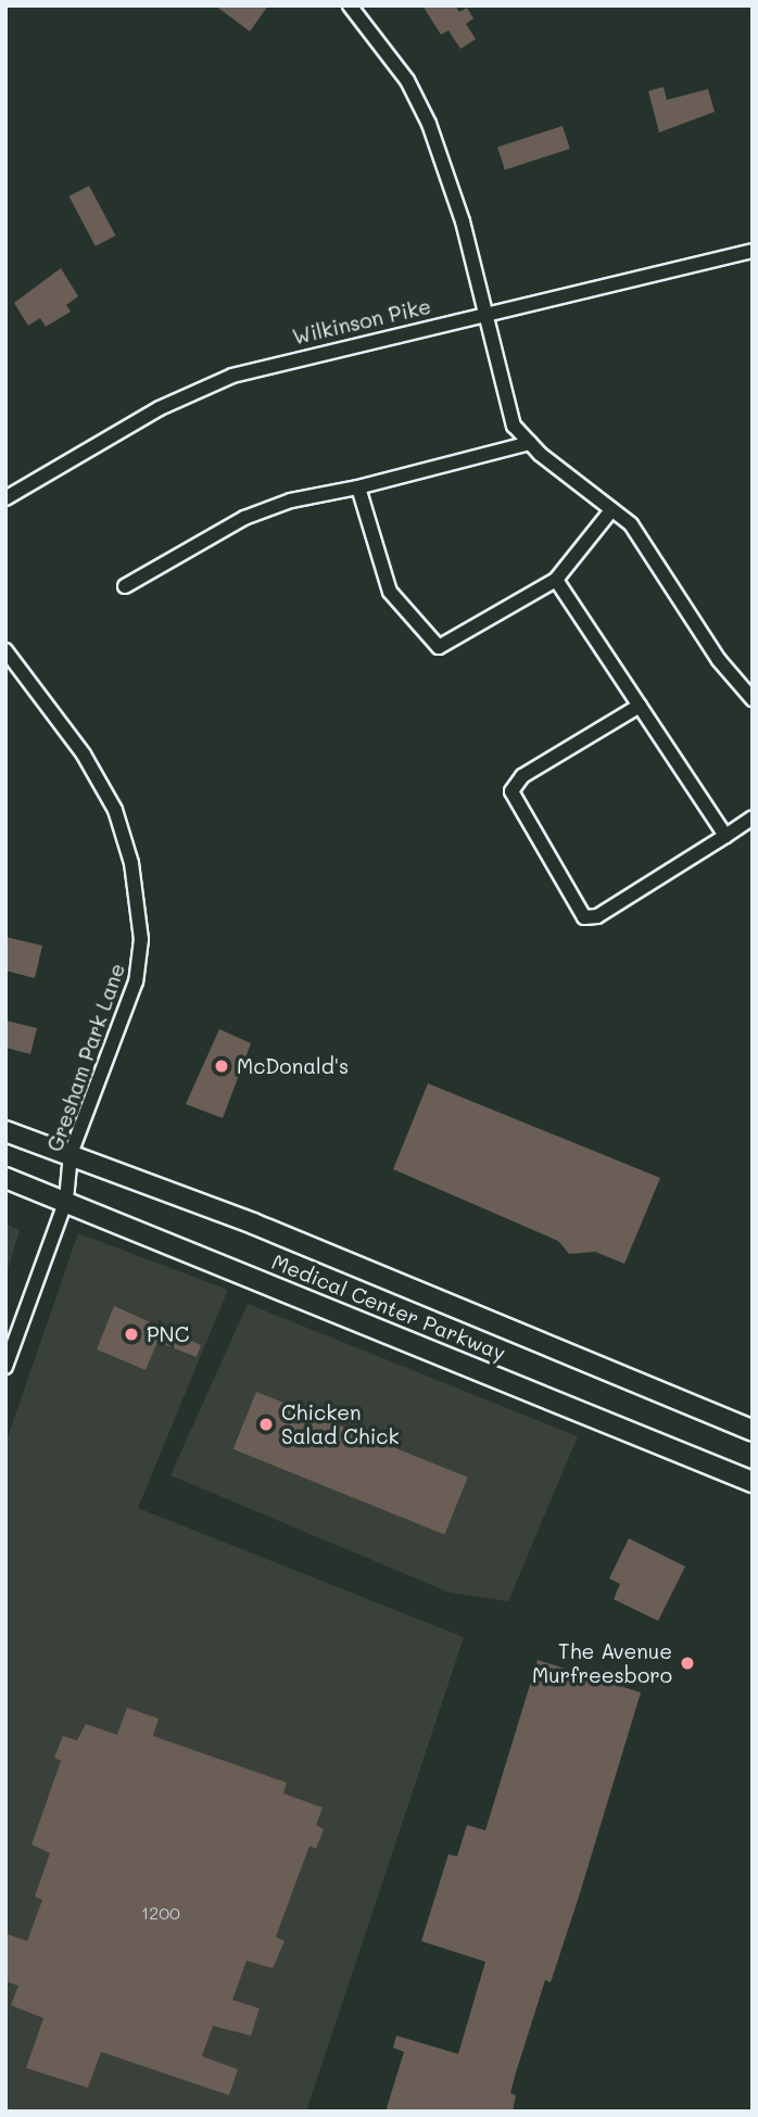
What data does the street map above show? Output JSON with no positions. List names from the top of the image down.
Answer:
{
  "streets": {
    "main road": ["Medical Center Parkway"],
    "street": ["Wilkinson Pike", "Gresham Park Lane"]
  },
  "crossings": [
    ["Gresham Park Lane", "Medical Center Parkway"]
  ],
  "places": [
    "McDonald's",
    "PNC",
    "Chicken Salad Chick",
    "The Avenue Murfreesboro"
  ],
  "house_numbers": ["1200"]
}
